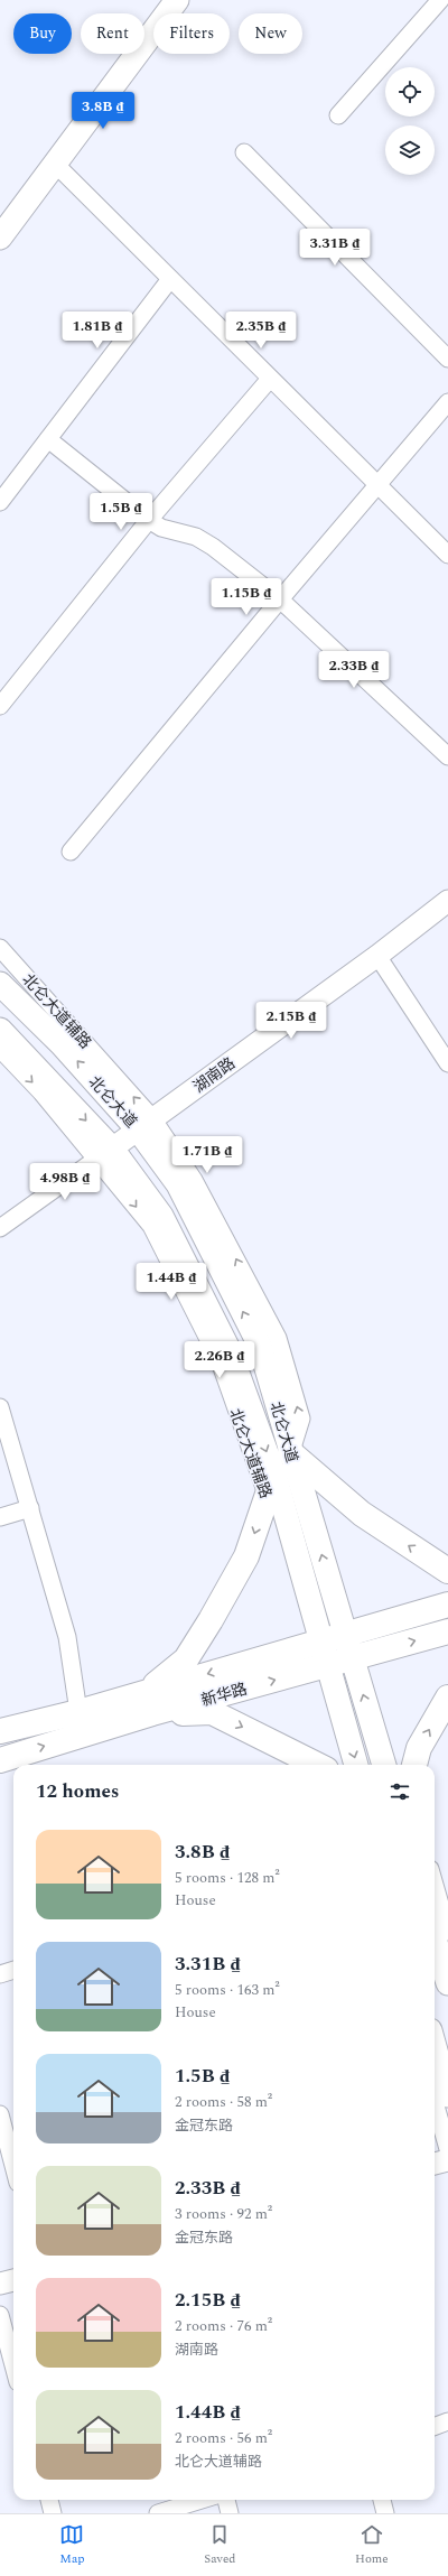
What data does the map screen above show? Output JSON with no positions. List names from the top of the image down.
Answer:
{
  "streets": {
    "main road": ["北仑大道", "新华路"],
    "street": ["北仑大道辅路", "湖南路"]
  },
  "crossings": [
    ["北仑大道辅路", "湖南路"],
    ["北仑大道辅路", "北仑大道"],
    ["湖南路", "北仑大道"],
    ["北仑大道", "新华路"]
  ],
  "page": {
    "chip": [
      "Buy",
      "Rent",
      "Filters",
      "New"
    ],
    "price": [
      "3.8B ₫",
      "3.31B ₫",
      "1.81B ₫",
      "2.35B ₫",
      "1.5B ₫",
      "1.15B ₫",
      "2.33B ₫",
      "2.15B ₫",
      "1.71B ₫",
      "4.98B ₫",
      "1.44B ₫",
      "2.26B ₫"
    ],
    "heading": "12 homes",
    "list": [
      {
        "name": "3.8B ₫",
        "note": "5 rooms · 128 m² · House"
      },
      {
        "name": "3.31B ₫",
        "note": "5 rooms · 163 m² · House"
      },
      {
        "name": "1.5B ₫",
        "note": "2 rooms · 58 m² · 金冠东路"
      },
      {
        "name": "2.33B ₫",
        "note": "3 rooms · 92 m² · 金冠东路"
      },
      {
        "name": "2.15B ₫",
        "note": "2 rooms · 76 m² · 湖南路"
      },
      {
        "name": "1.44B ₫",
        "note": "2 rooms · 56 m² · 北仑大道辅路"
      }
    ],
    "tabs": ["Map", "Saved", "Home"]
  }
}
